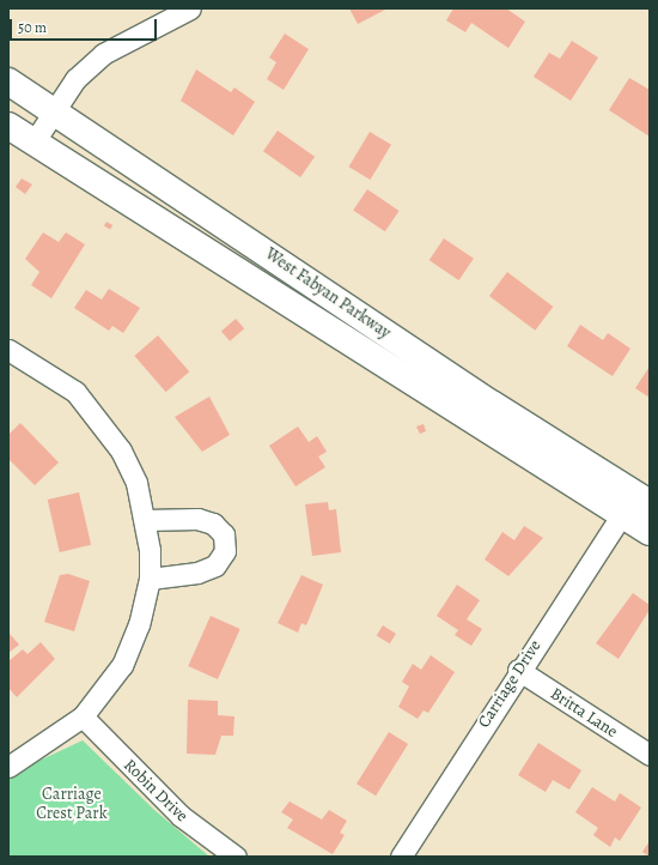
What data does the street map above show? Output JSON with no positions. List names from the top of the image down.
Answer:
{
  "streets": {
    "main road": ["West Fabyan Parkway"],
    "street": ["Carriage Drive", "Britta Lane", "Robin Drive"]
  },
  "crossings": [
    ["West Fabyan Parkway", "Carriage Drive"],
    ["Carriage Drive", "Britta Lane"]
  ],
  "parks": ["Carriage Crest Park"],
  "scale_bar": "50 m"
}
